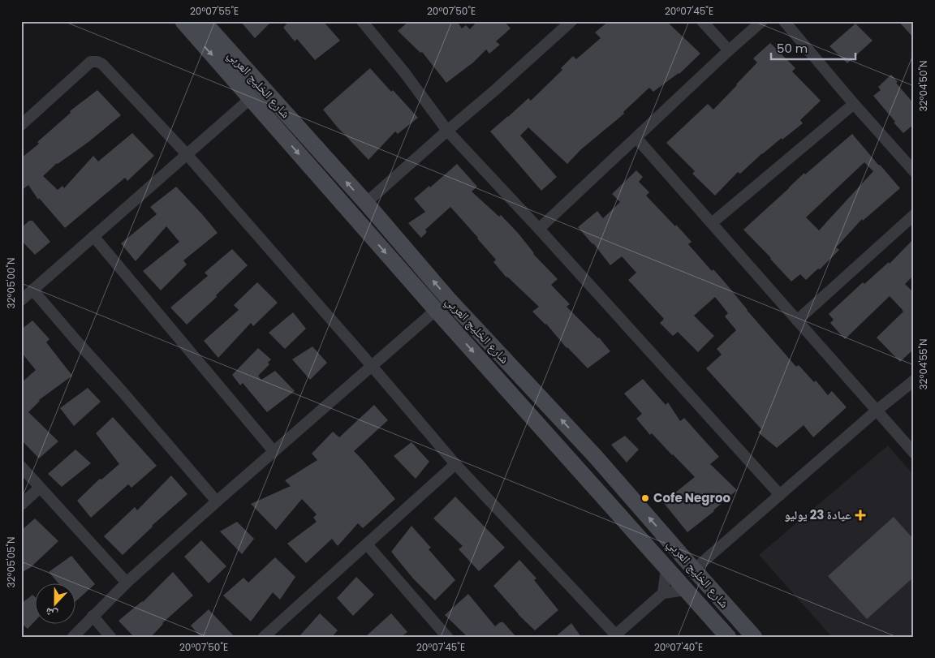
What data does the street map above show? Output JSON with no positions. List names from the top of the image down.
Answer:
{
  "streets": {
    "main road": ["شارع الخليج العربي"]
  },
  "places": {
    "other": ["Cofe Negroo"],
    "health": ["عيادة 23 يوليو"]
  },
  "scale_bar": "50 m",
  "north": "bottom",
  "coordinates": [
    "20°07'55\"E",
    "20°07'50\"E",
    "20°07'45\"E",
    "32°04'50\"N",
    "32°05'00\"N",
    "32°04'55\"N",
    "32°05'05\"N",
    "20°07'40\"E"
  ]
}
